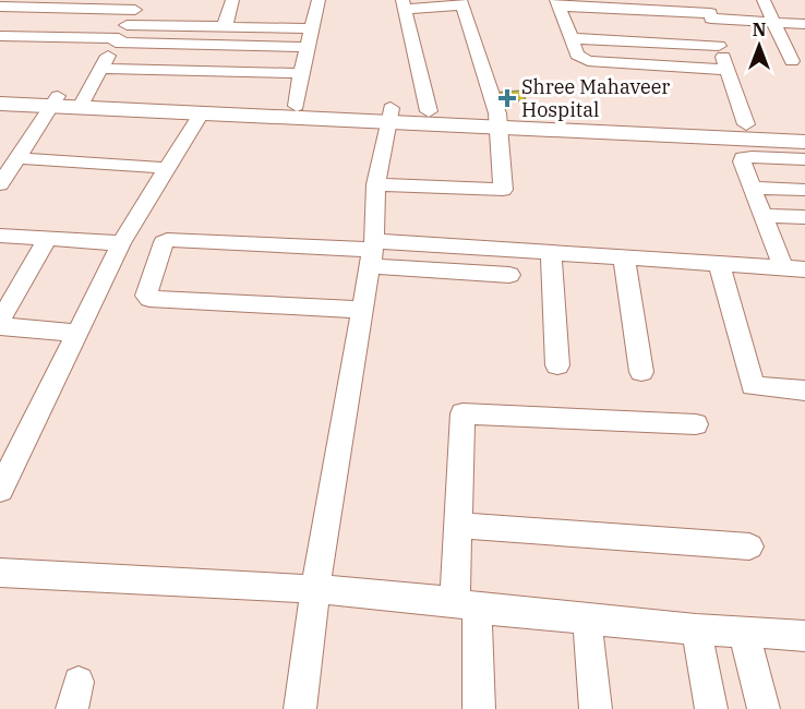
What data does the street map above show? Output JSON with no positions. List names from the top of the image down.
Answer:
{
  "places": {
    "health": ["Shree Mahaveer Hospital"]
  },
  "north": "top"
}
